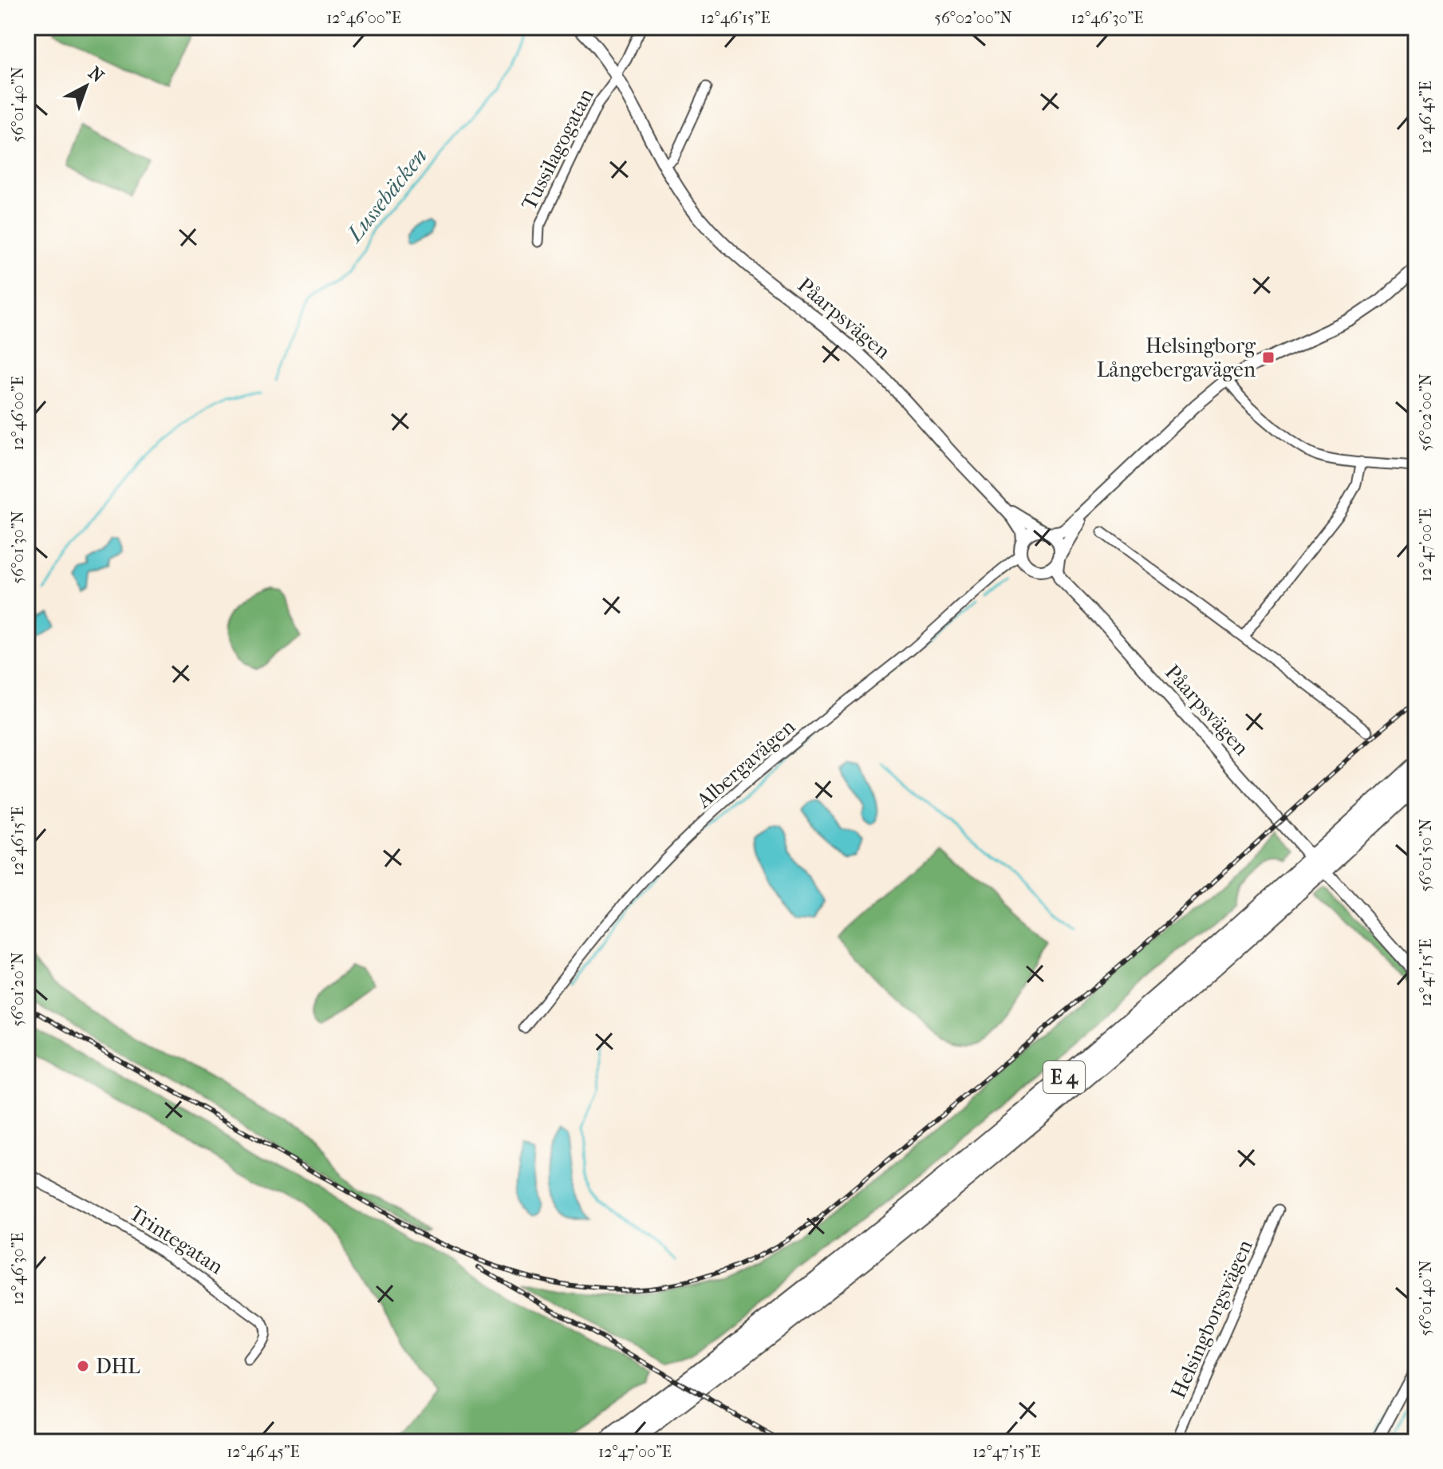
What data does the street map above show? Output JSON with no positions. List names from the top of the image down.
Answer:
{
  "streets": {
    "highway": ["E 4"],
    "street": [
      "Tussilagogatan",
      "Påarpsvägen",
      "Albergavägen",
      "Trintegatan",
      "Helsingborgsvägen"
    ]
  },
  "crossings": [
    ["Tussilagogatan", "Påarpsvägen"],
    ["Påarpsvägen", "Albergavägen"]
  ],
  "water": ["Lussebäcken"],
  "places": {
    "transit": ["Helsingborg Långebergavägen"],
    "other": ["DHL"]
  },
  "north": "top right",
  "coordinates": [
    "12°46'00\"E",
    "12°46'15\"E",
    "56°02'00\"N",
    "12°46'30\"E",
    "56°01'40\"N",
    "12°46'45\"E",
    "12°47'00\"E",
    "56°01'30\"N",
    "56°01'50\"N",
    "12°47'15\"E",
    "56°01'20\"N"
  ]
}
